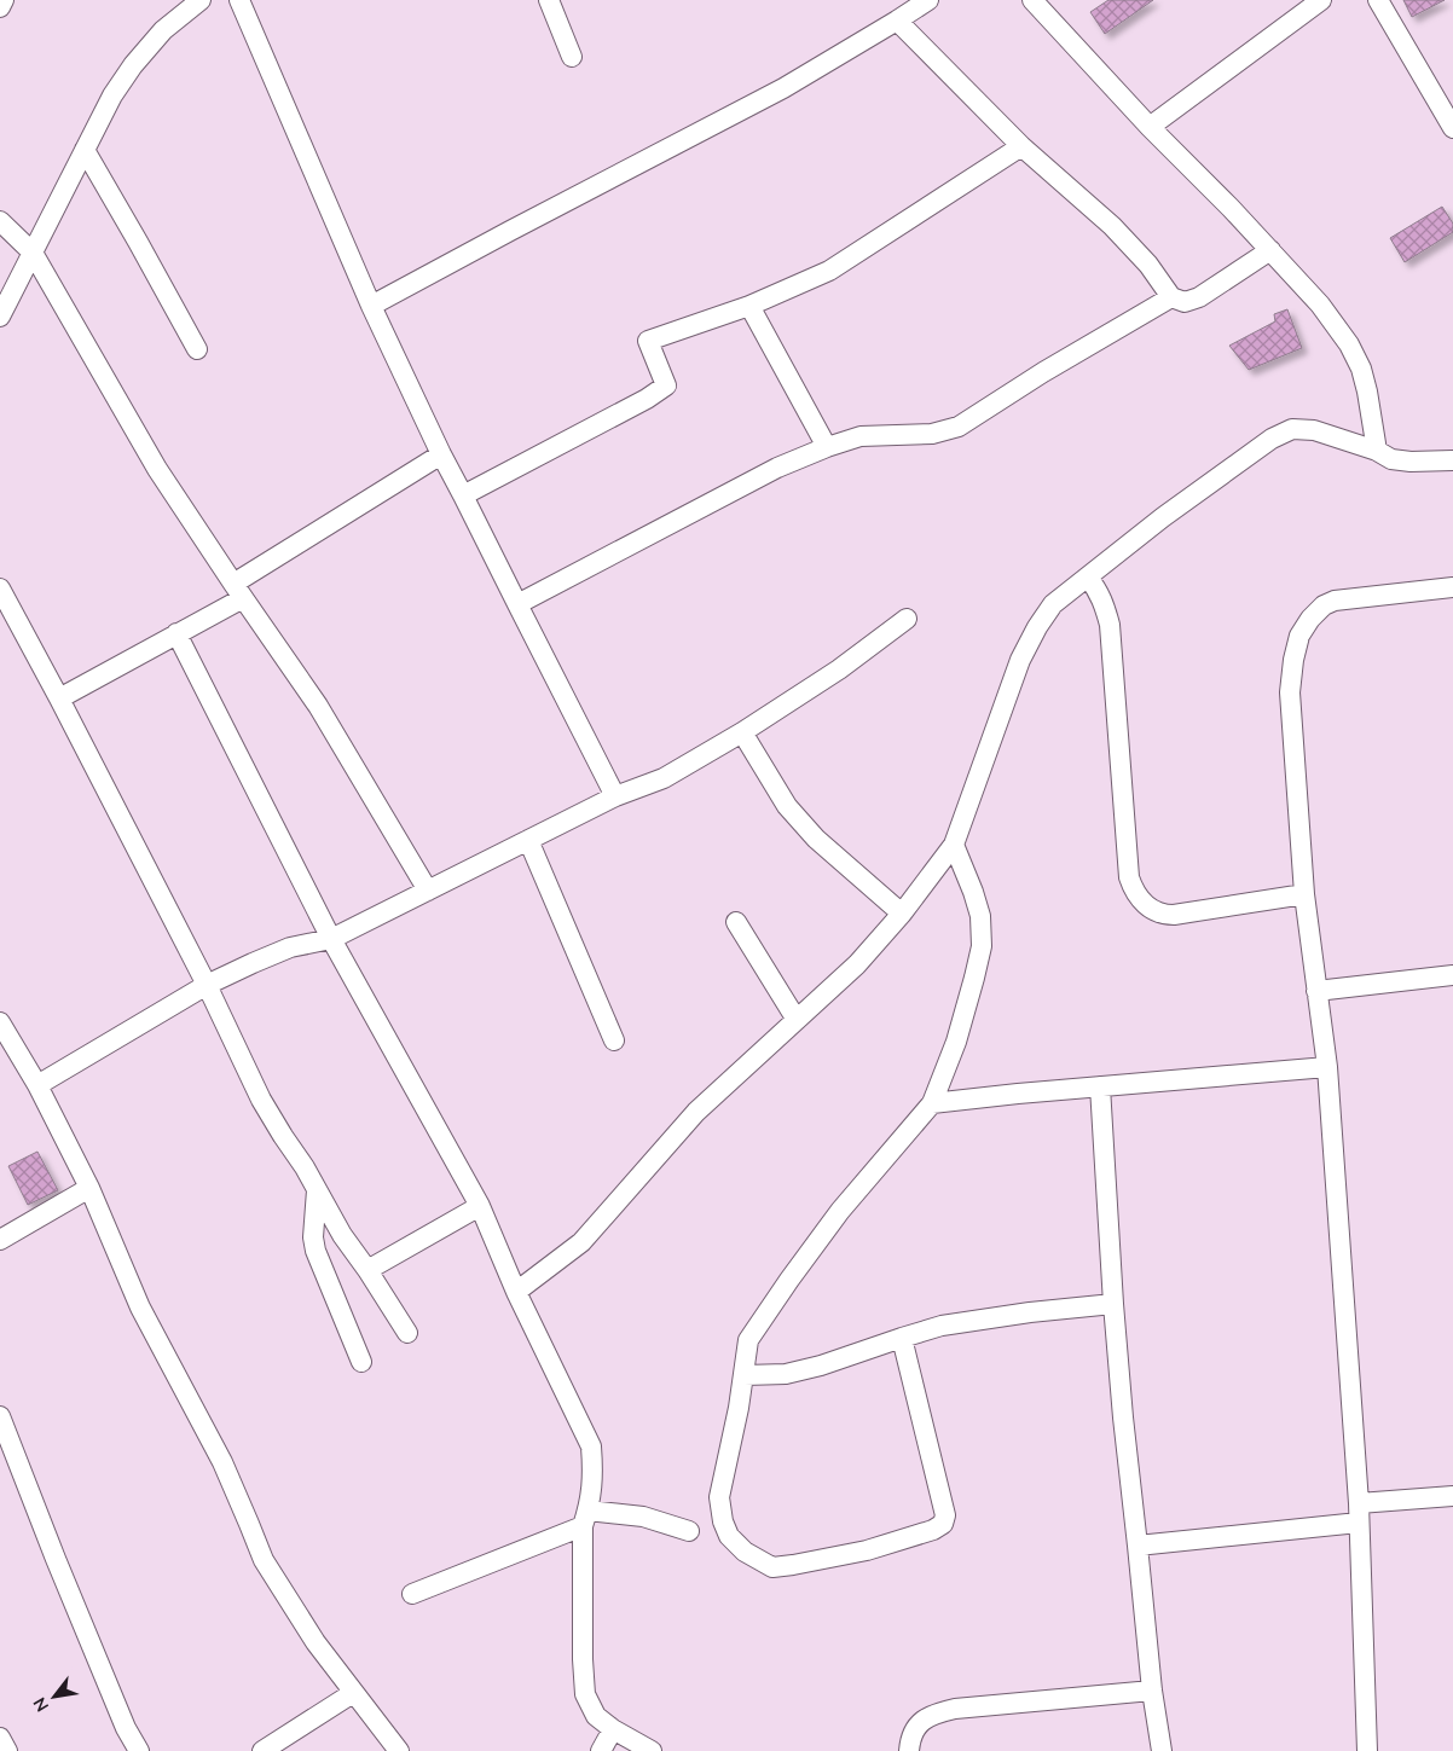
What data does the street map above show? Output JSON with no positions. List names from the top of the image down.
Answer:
{
  "north": "bottom left"
}
